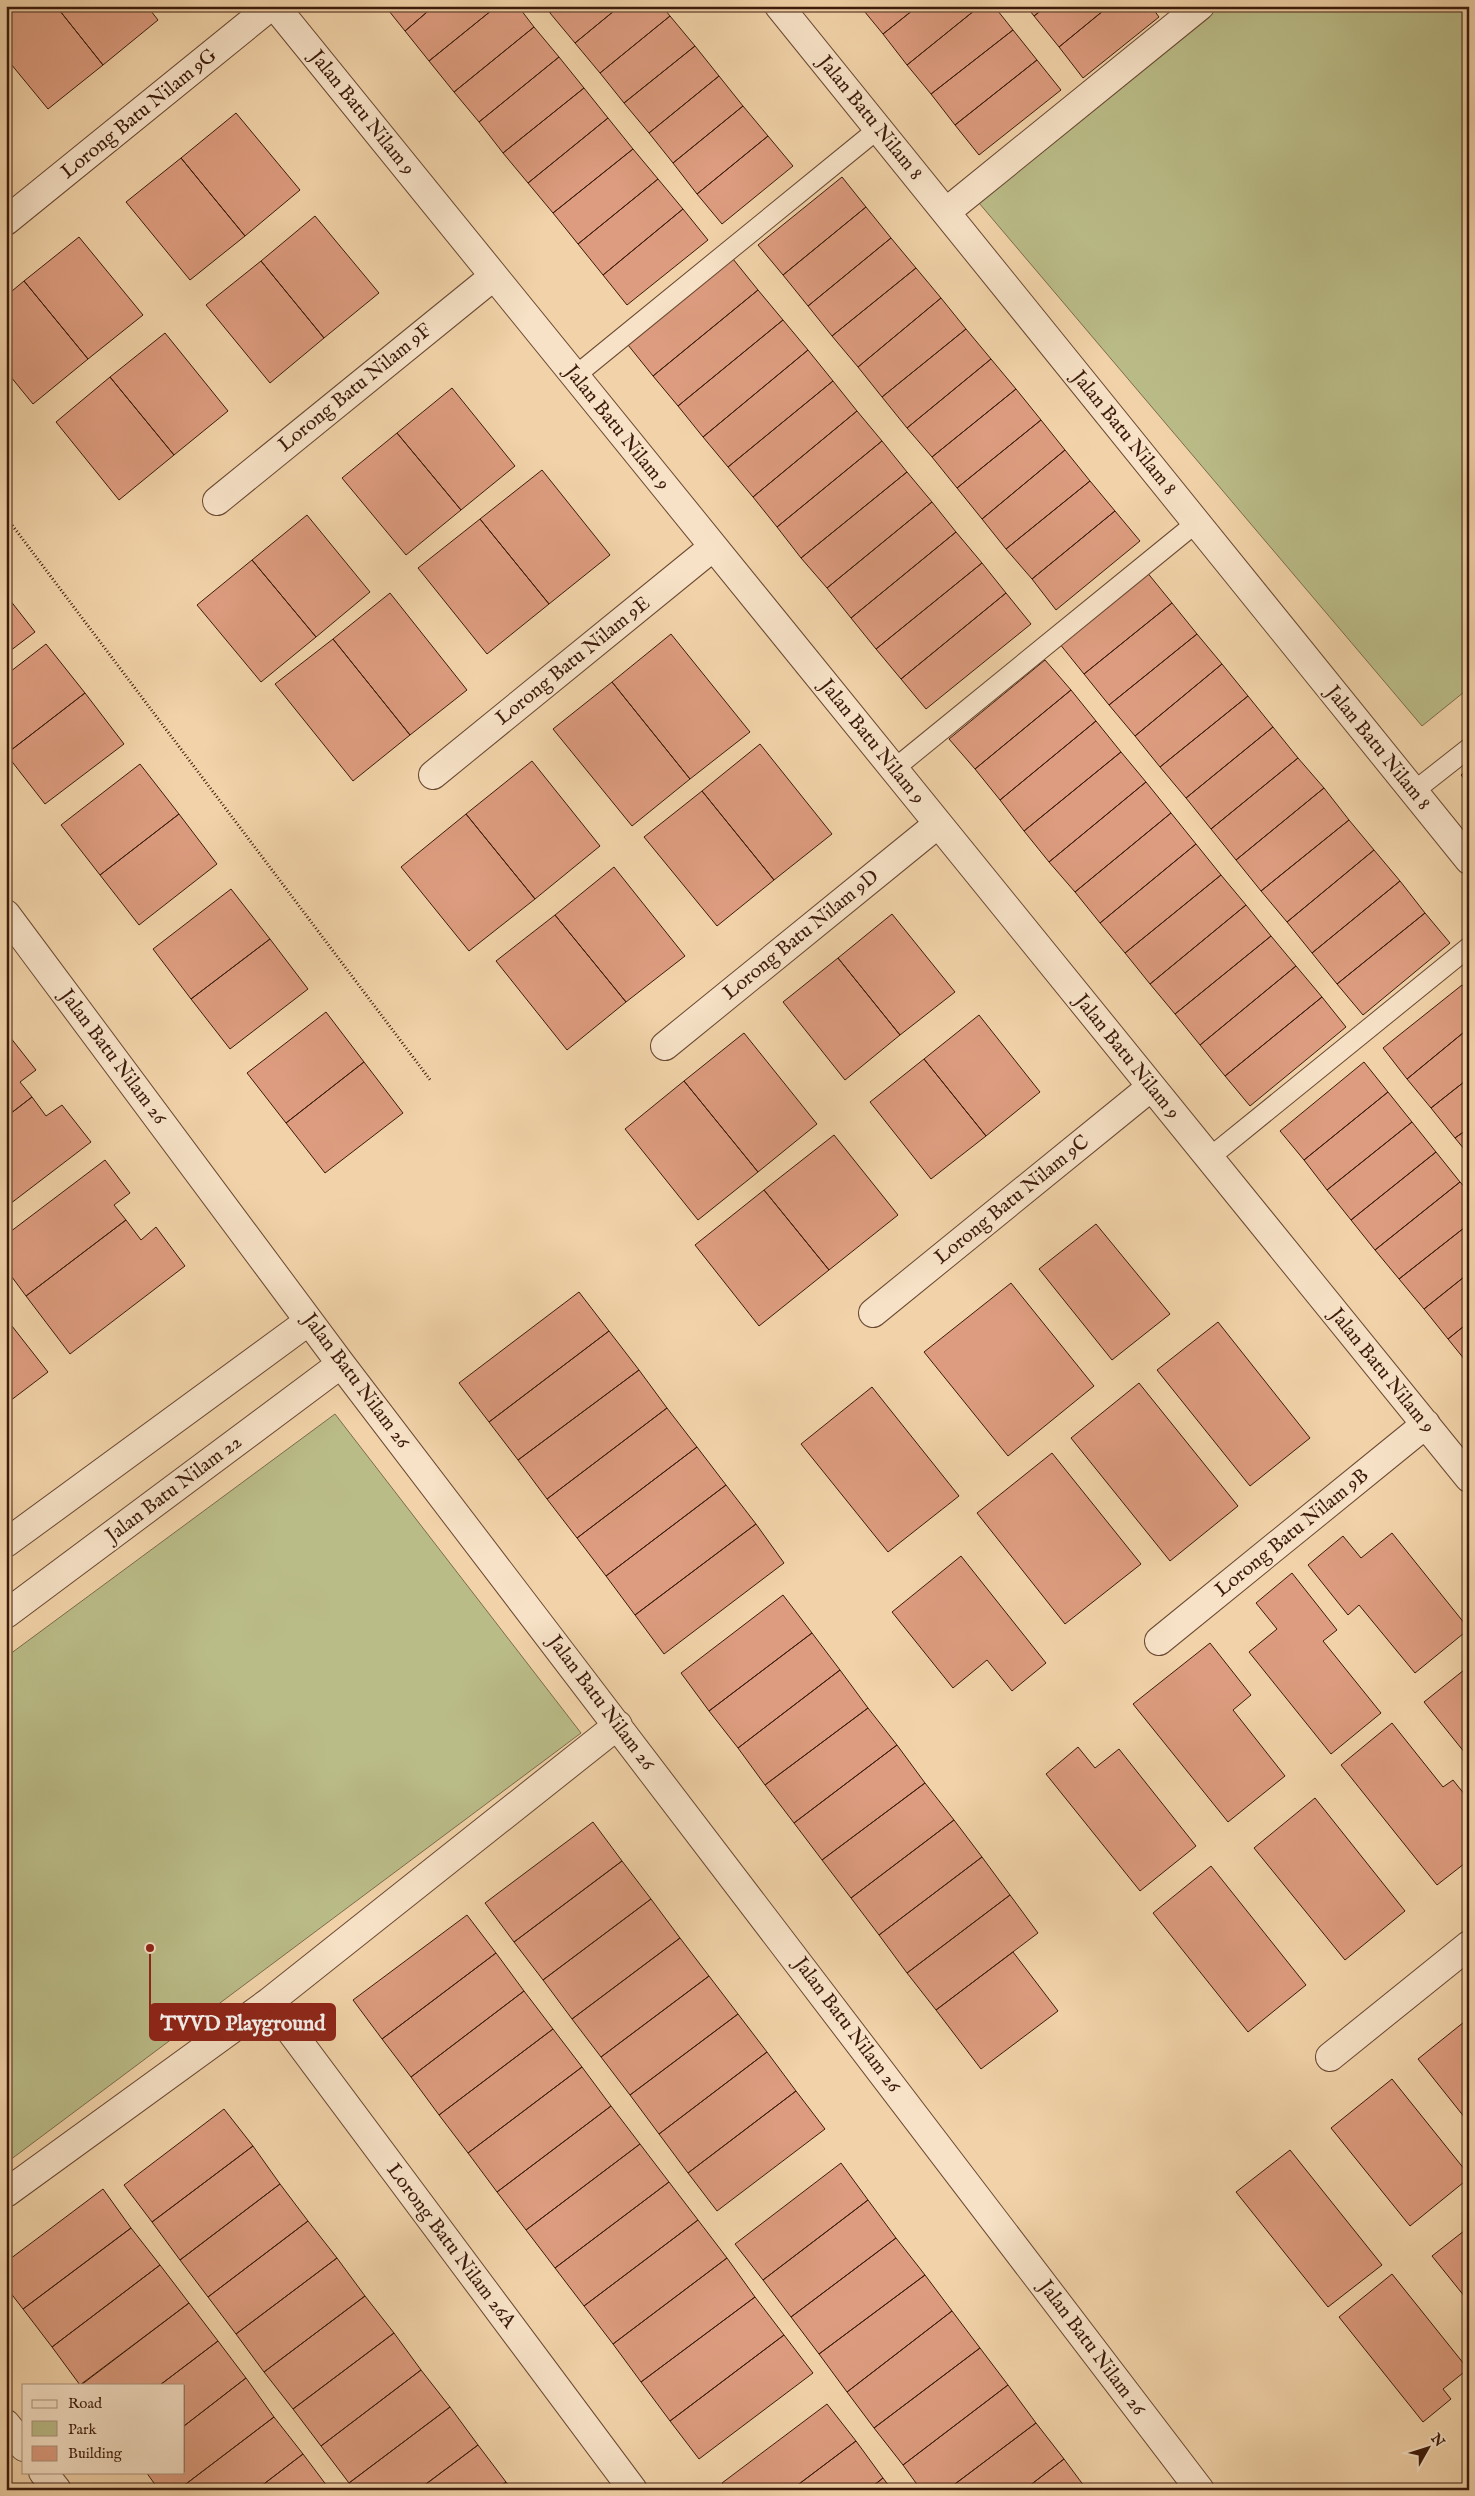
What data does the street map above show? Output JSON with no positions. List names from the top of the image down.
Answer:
{
  "streets": {
    "street": [
      "Jalan Batu Nilam 9",
      "Lorong Batu Nilam 9G",
      "Jalan Batu Nilam 8",
      "Lorong Batu Nilam 9F",
      "Lorong Batu Nilam 9E",
      "Lorong Batu Nilam 9D",
      "Jalan Batu Nilam 26",
      "Lorong Batu Nilam 9C",
      "Jalan Batu Nilam 22",
      "Lorong Batu Nilam 9B",
      "Lorong Batu Nilam 26A"
    ]
  },
  "crossings": [
    ["Jalan Batu Nilam 9", "Lorong Batu Nilam 9F"],
    ["Jalan Batu Nilam 9", "Lorong Batu Nilam 9E"],
    ["Jalan Batu Nilam 9", "Lorong Batu Nilam 9D"],
    ["Jalan Batu Nilam 9", "Lorong Batu Nilam 9C"],
    ["Jalan Batu Nilam 9", "Lorong Batu Nilam 9B"],
    ["Jalan Batu Nilam 26", "Jalan Batu Nilam 22"]
  ],
  "places": ["TVVD Playground"],
  "legend": ["Road", "Park", "Building"],
  "north": "top right"
}
